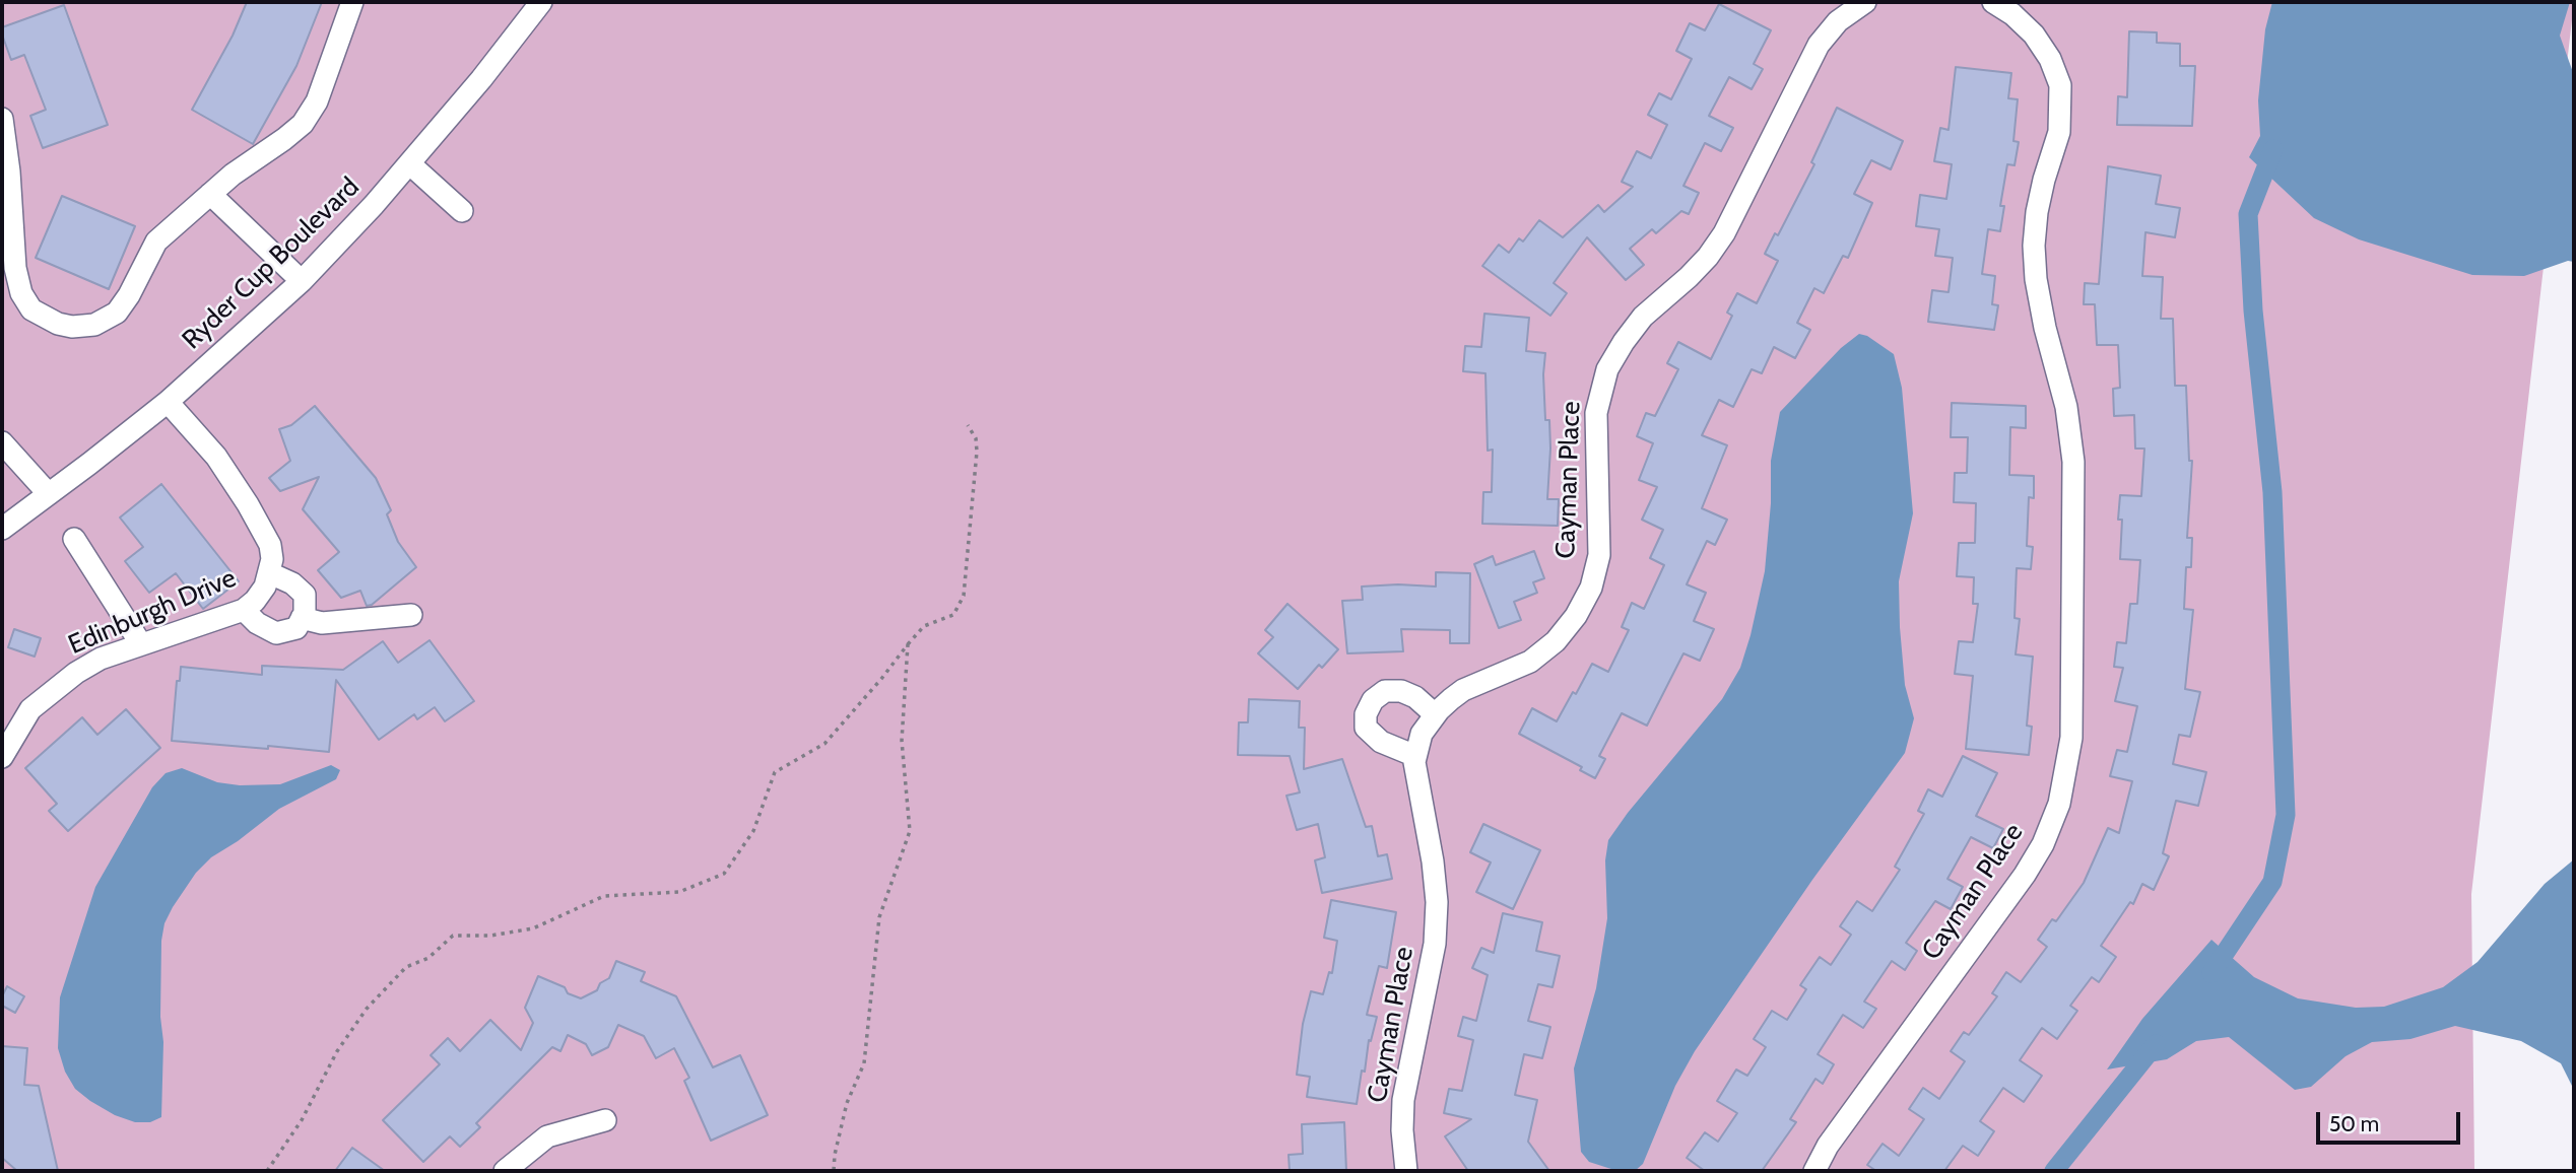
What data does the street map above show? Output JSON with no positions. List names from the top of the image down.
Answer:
{
  "streets": {
    "street": ["Ryder Cup Boulevard", "Cayman Place", "Edinburgh Drive"]
  },
  "crossings": [
    ["Ryder Cup Boulevard", "Edinburgh Drive"]
  ],
  "scale_bar": "50 m"
}
